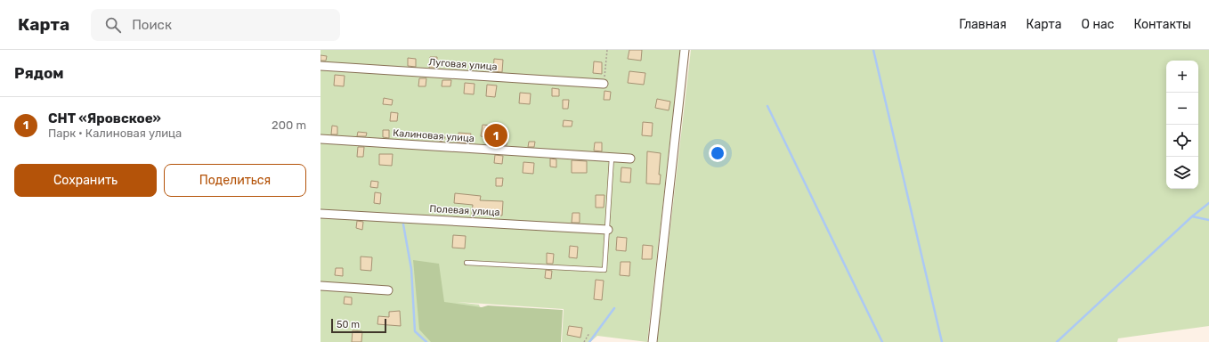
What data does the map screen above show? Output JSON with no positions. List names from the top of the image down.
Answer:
{
  "streets": {
    "street": ["Луговая улица", "Калиновая улица", "Полевая улица"]
  },
  "scale_bar": "50 m",
  "page": {
    "header": "Карта",
    "search": "Поиск",
    "nav": [
      "Главная",
      "Карта",
      "О нас",
      "Контакты"
    ],
    "heading": "Рядом",
    "map_buttons": ["+", "−"],
    "list": [
      {
        "mark": "1",
        "name": "СНТ «Яровское»",
        "note": "Парк · Калиновая улица",
        "value": "200 m"
      }
    ],
    "pins": "1",
    "buttons": ["Сохранить", "Поделиться"],
    "scale": "50 m"
  }
}
